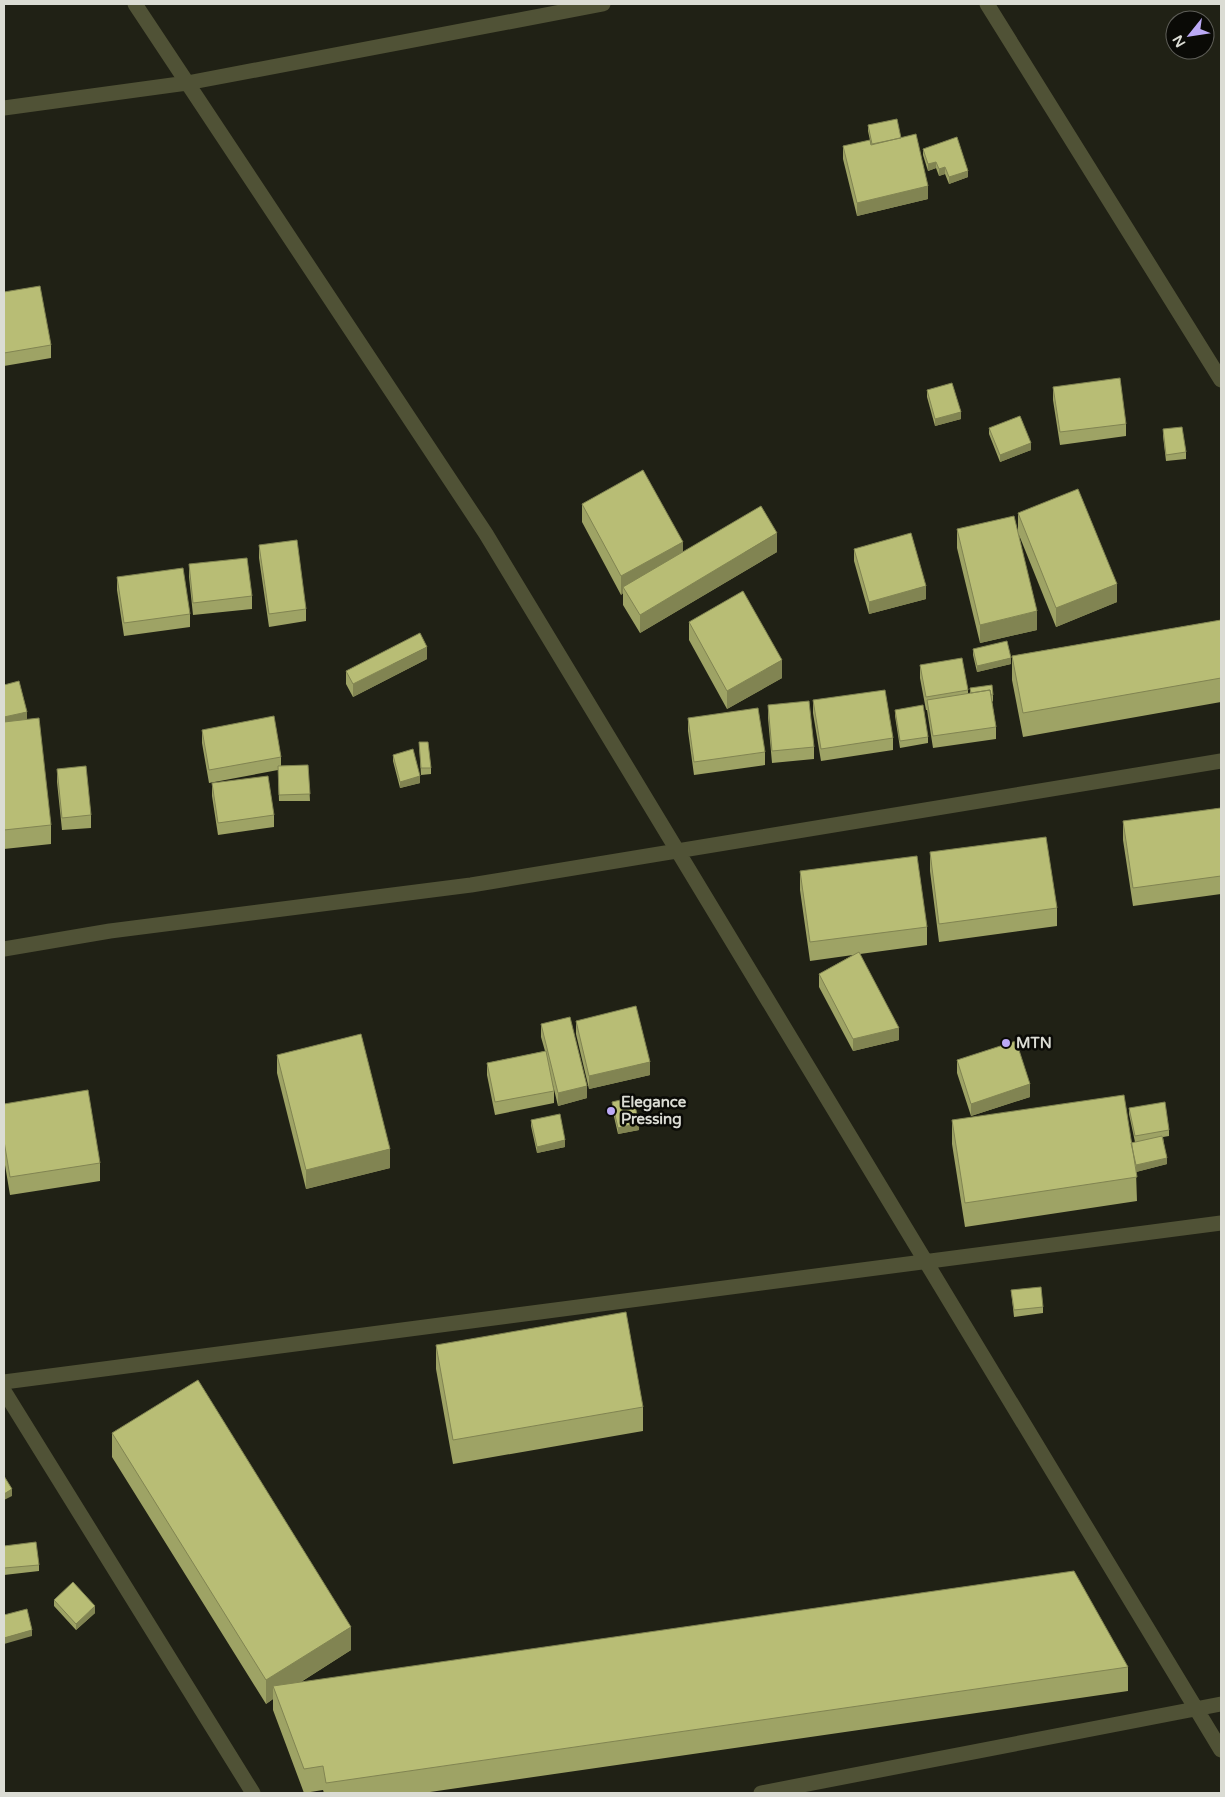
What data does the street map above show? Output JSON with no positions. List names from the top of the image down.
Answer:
{
  "places": ["MTN", "Elegance Pressing"],
  "north": "bottom left"
}
